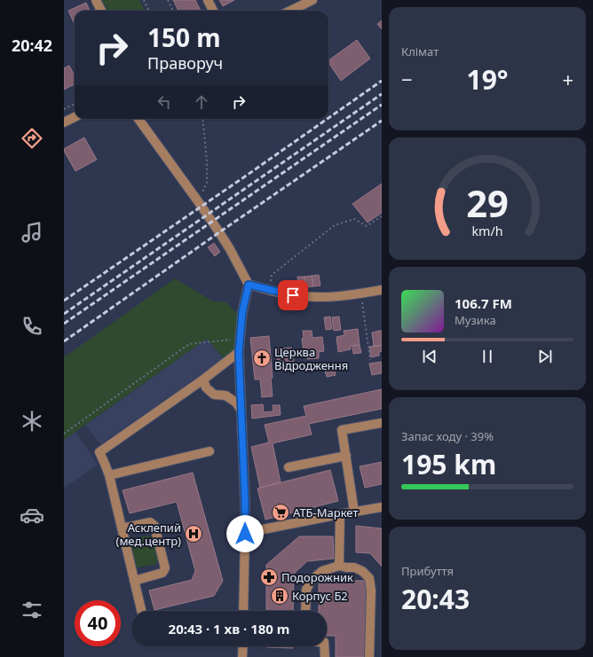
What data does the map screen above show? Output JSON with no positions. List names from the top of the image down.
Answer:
{
  "places": {
    "church": ["Церква Відродження"],
    "supermarket": ["АТБ-Маркет"],
    "hospital": ["Асклепий (мед.центр)"],
    "pharmacy": ["Подорожник"],
    "building": ["Корпус Б2"]
  },
  "page": {
    "tabs": "20:42",
    "tile": [
      "Клімат",
      ["Запас ходу · 39%", "195 km"],
      ["Прибуття", "20:43"]
    ],
    "turn": ["150 m", "Праворуч"],
    "heat": ["−", "19°", "+"],
    "song": ["106.7 FM", "Музика"],
    "limit": "40",
    "trip": "20:43 · 1 хв · 180 m",
    "gauge": ["29", "km/h"]
  }
}
